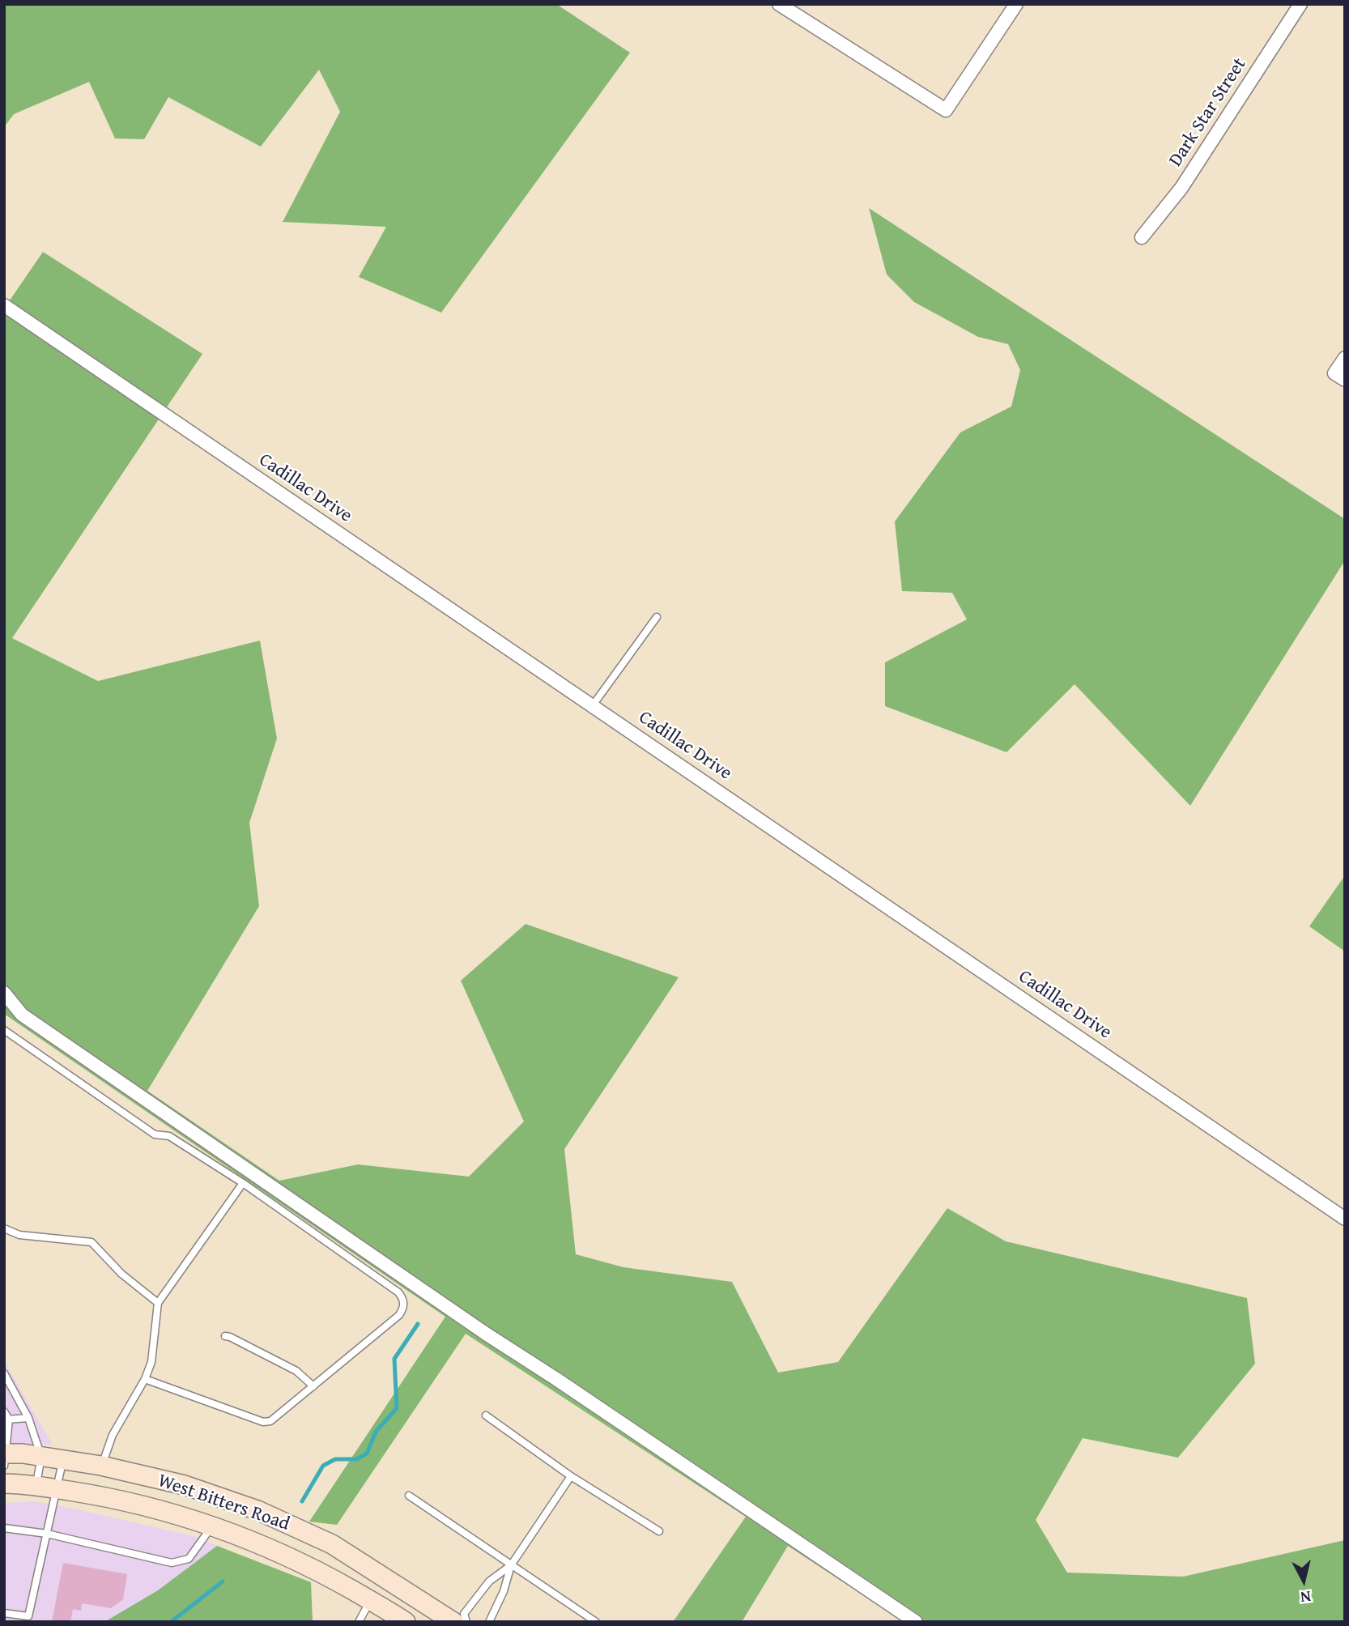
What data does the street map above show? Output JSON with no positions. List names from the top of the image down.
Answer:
{
  "streets": {
    "main road": ["West Bitters Road"],
    "street": ["Dark Star Street", "Cadillac Drive"]
  },
  "north": "bottom"
}
